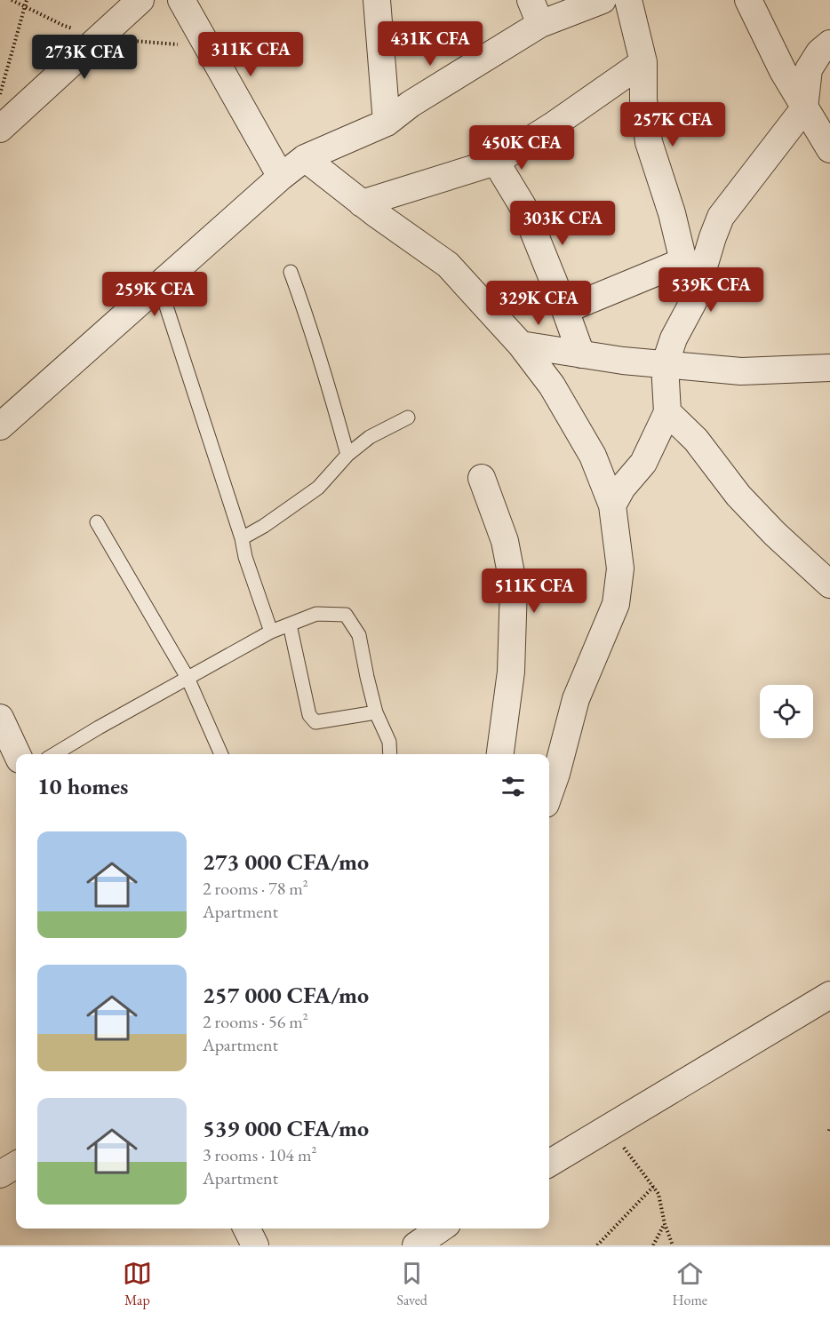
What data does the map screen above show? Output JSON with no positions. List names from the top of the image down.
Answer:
{
  "page": {
    "price": [
      "431K CFA",
      "311K CFA",
      "273K CFA",
      "257K CFA",
      "450K CFA",
      "303K CFA",
      "539K CFA",
      "259K CFA",
      "329K CFA",
      "511K CFA"
    ],
    "heading": "10 homes",
    "list": [
      {
        "name": "273 000 CFA/mo",
        "note": "2 rooms · 78 m² · Apartment"
      },
      {
        "name": "257 000 CFA/mo",
        "note": "2 rooms · 56 m² · Apartment"
      },
      {
        "name": "539 000 CFA/mo",
        "note": "3 rooms · 104 m² · Apartment"
      }
    ],
    "tabs": ["Map", "Saved", "Home"]
  }
}
